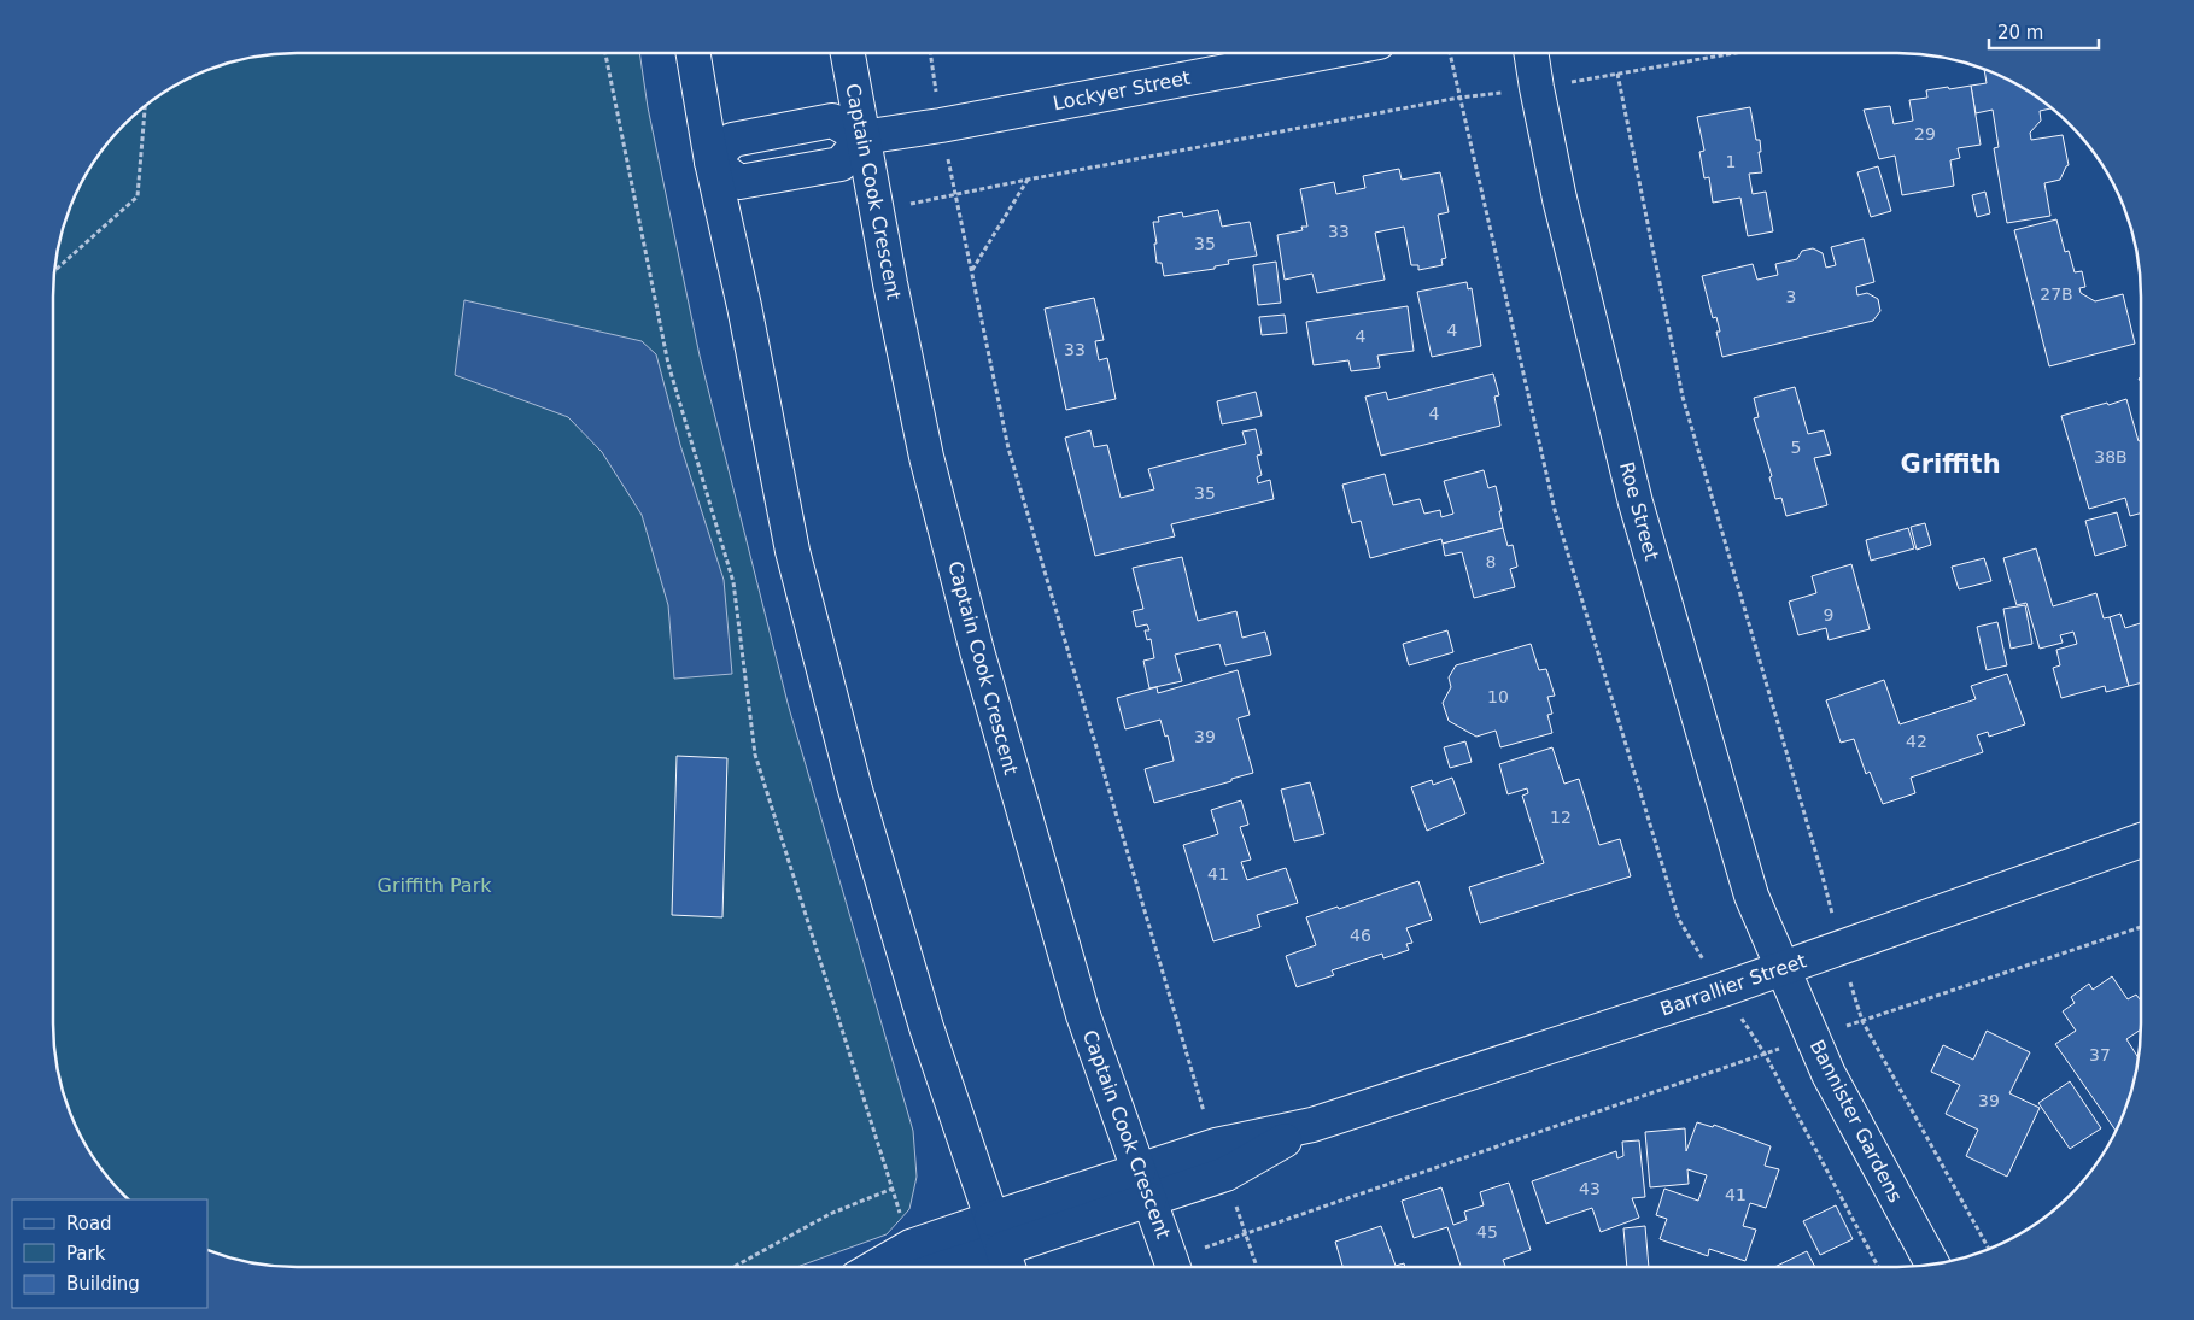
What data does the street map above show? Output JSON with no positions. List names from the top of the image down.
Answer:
{
  "streets": {
    "street": [
      "Lockyer Street",
      "Captain Cook Crescent",
      "Roe Street",
      "Barrallier Street",
      "Bannister Gardens"
    ]
  },
  "crossings": [
    ["Lockyer Street", "Captain Cook Crescent"],
    ["Captain Cook Crescent", "Barrallier Street"],
    ["Roe Street", "Barrallier Street"],
    ["Roe Street", "Bannister Gardens"],
    ["Barrallier Street", "Bannister Gardens"]
  ],
  "districts": ["Griffith"],
  "parks": ["Griffith Park"],
  "house_numbers": [
    "29",
    "1",
    "33",
    "35",
    "27B",
    "3",
    "4",
    "4",
    "33",
    "4",
    "5",
    "38B",
    "35",
    "8",
    "9",
    "10",
    "39",
    "42",
    "12",
    "41",
    "46",
    "37",
    "39",
    "43",
    "41",
    "45"
  ],
  "legend": ["Road", "Park", "Building"],
  "scale_bar": "20 m"
}
